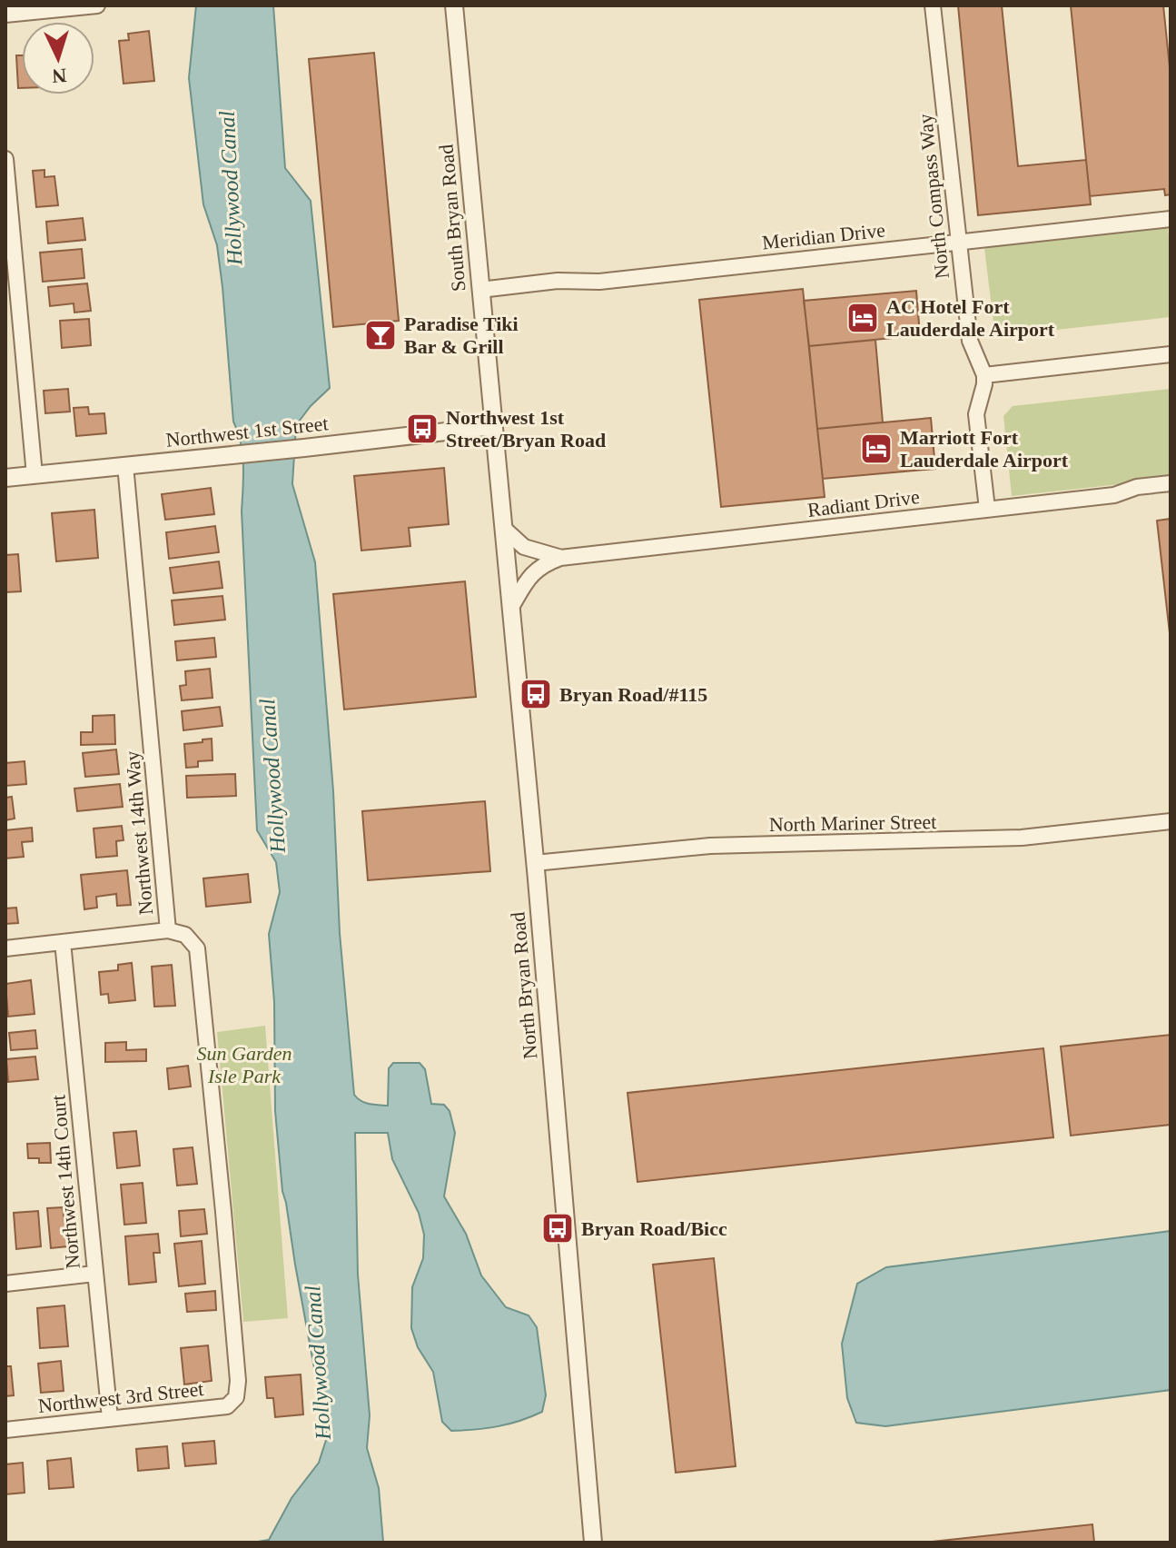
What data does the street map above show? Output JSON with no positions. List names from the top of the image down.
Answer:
{
  "streets": {
    "street": [
      "North Compass Way",
      "South Bryan Road",
      "Meridian Drive",
      "Northwest 1st Street",
      "Radiant Drive",
      "North Mariner Street",
      "Northwest 14th Way",
      "North Bryan Road",
      "Northwest 14th Court",
      "Northwest 3rd Street"
    ]
  },
  "crossings": [
    ["North Compass Way", "Meridian Drive"],
    ["South Bryan Road", "Meridian Drive"],
    ["South Bryan Road", "Northwest 1st Street"],
    ["South Bryan Road", "North Bryan Road"],
    ["Northwest 1st Street", "Northwest 14th Way"],
    ["Northwest 1st Street", "North Bryan Road"],
    ["Radiant Drive", "North Bryan Road"],
    ["North Mariner Street", "North Bryan Road"],
    ["Northwest 14th Way", "Northwest 3rd Street"],
    ["Northwest 14th Court", "Northwest 3rd Street"]
  ],
  "water": ["Hollywood Canal"],
  "parks": ["Sun Garden Isle Park"],
  "places": {
    "hotel": ["AC Hotel Fort Lauderdale Airport", "Marriott Fort Lauderdale Airport"],
    "bar": ["Paradise Tiki Bar & Grill"],
    "bus stop": ["Northwest 1st Street/Bryan Road", "Bryan Road/#115", "Bryan Road/Bicc"]
  },
  "north": "bottom"
}
